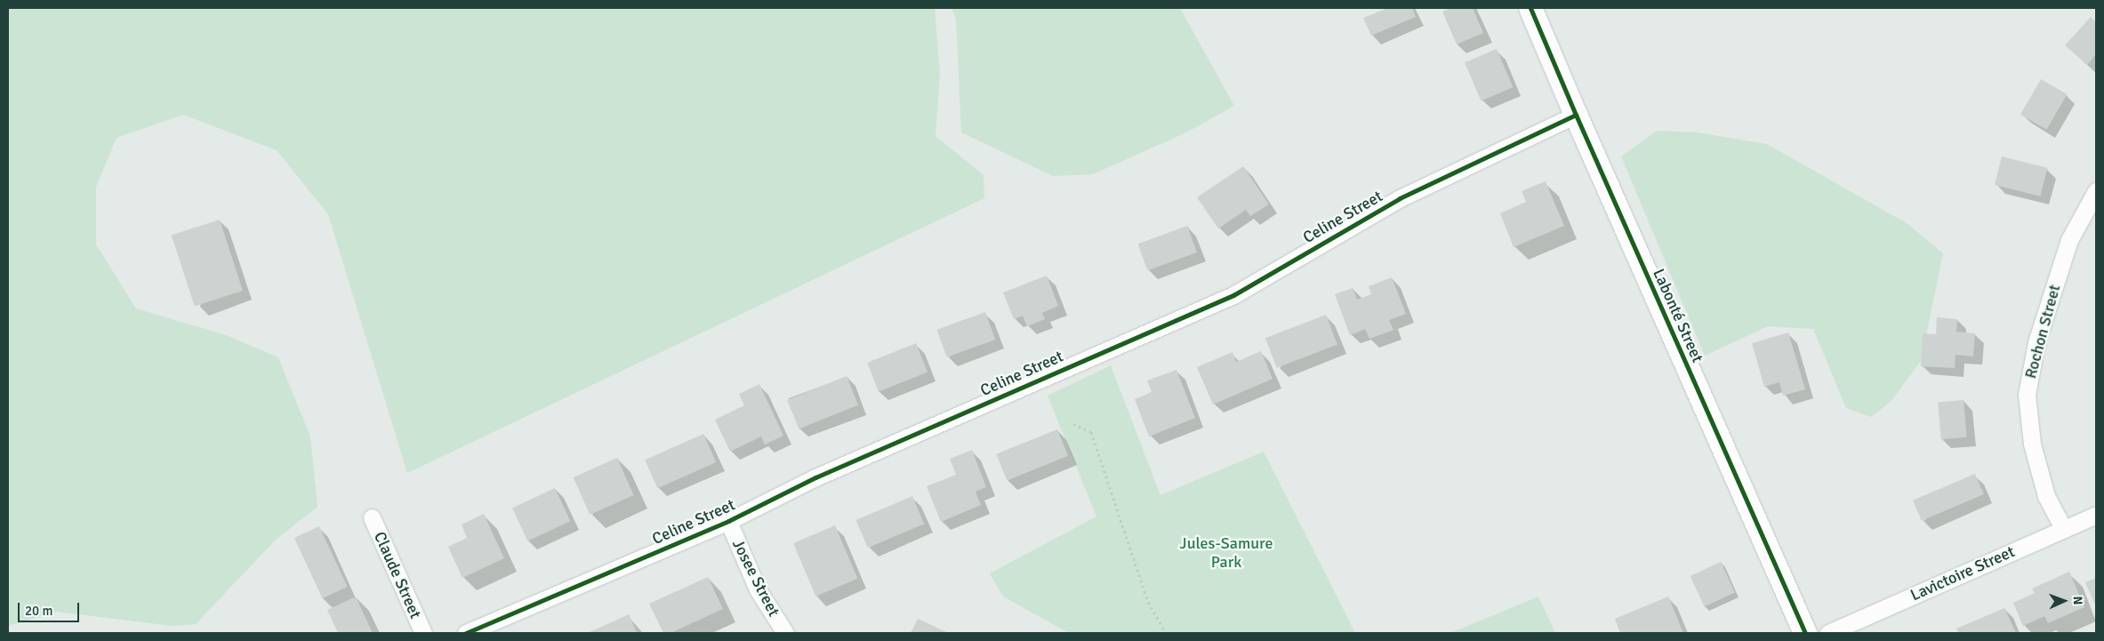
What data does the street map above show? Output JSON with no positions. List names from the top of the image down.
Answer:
{
  "streets": {
    "street": [
      "Celine Street",
      "Labonté Street",
      "Rochon Street",
      "Lavictoire Street",
      "Claude Street",
      "Josee Street"
    ]
  },
  "crossings": [
    ["Celine Street", "Labonté Street"],
    ["Celine Street", "Josee Street"],
    ["Rochon Street", "Lavictoire Street"]
  ],
  "parks": ["Jules-Samure Park"],
  "scale_bar": "20 m",
  "north": "right"
}
